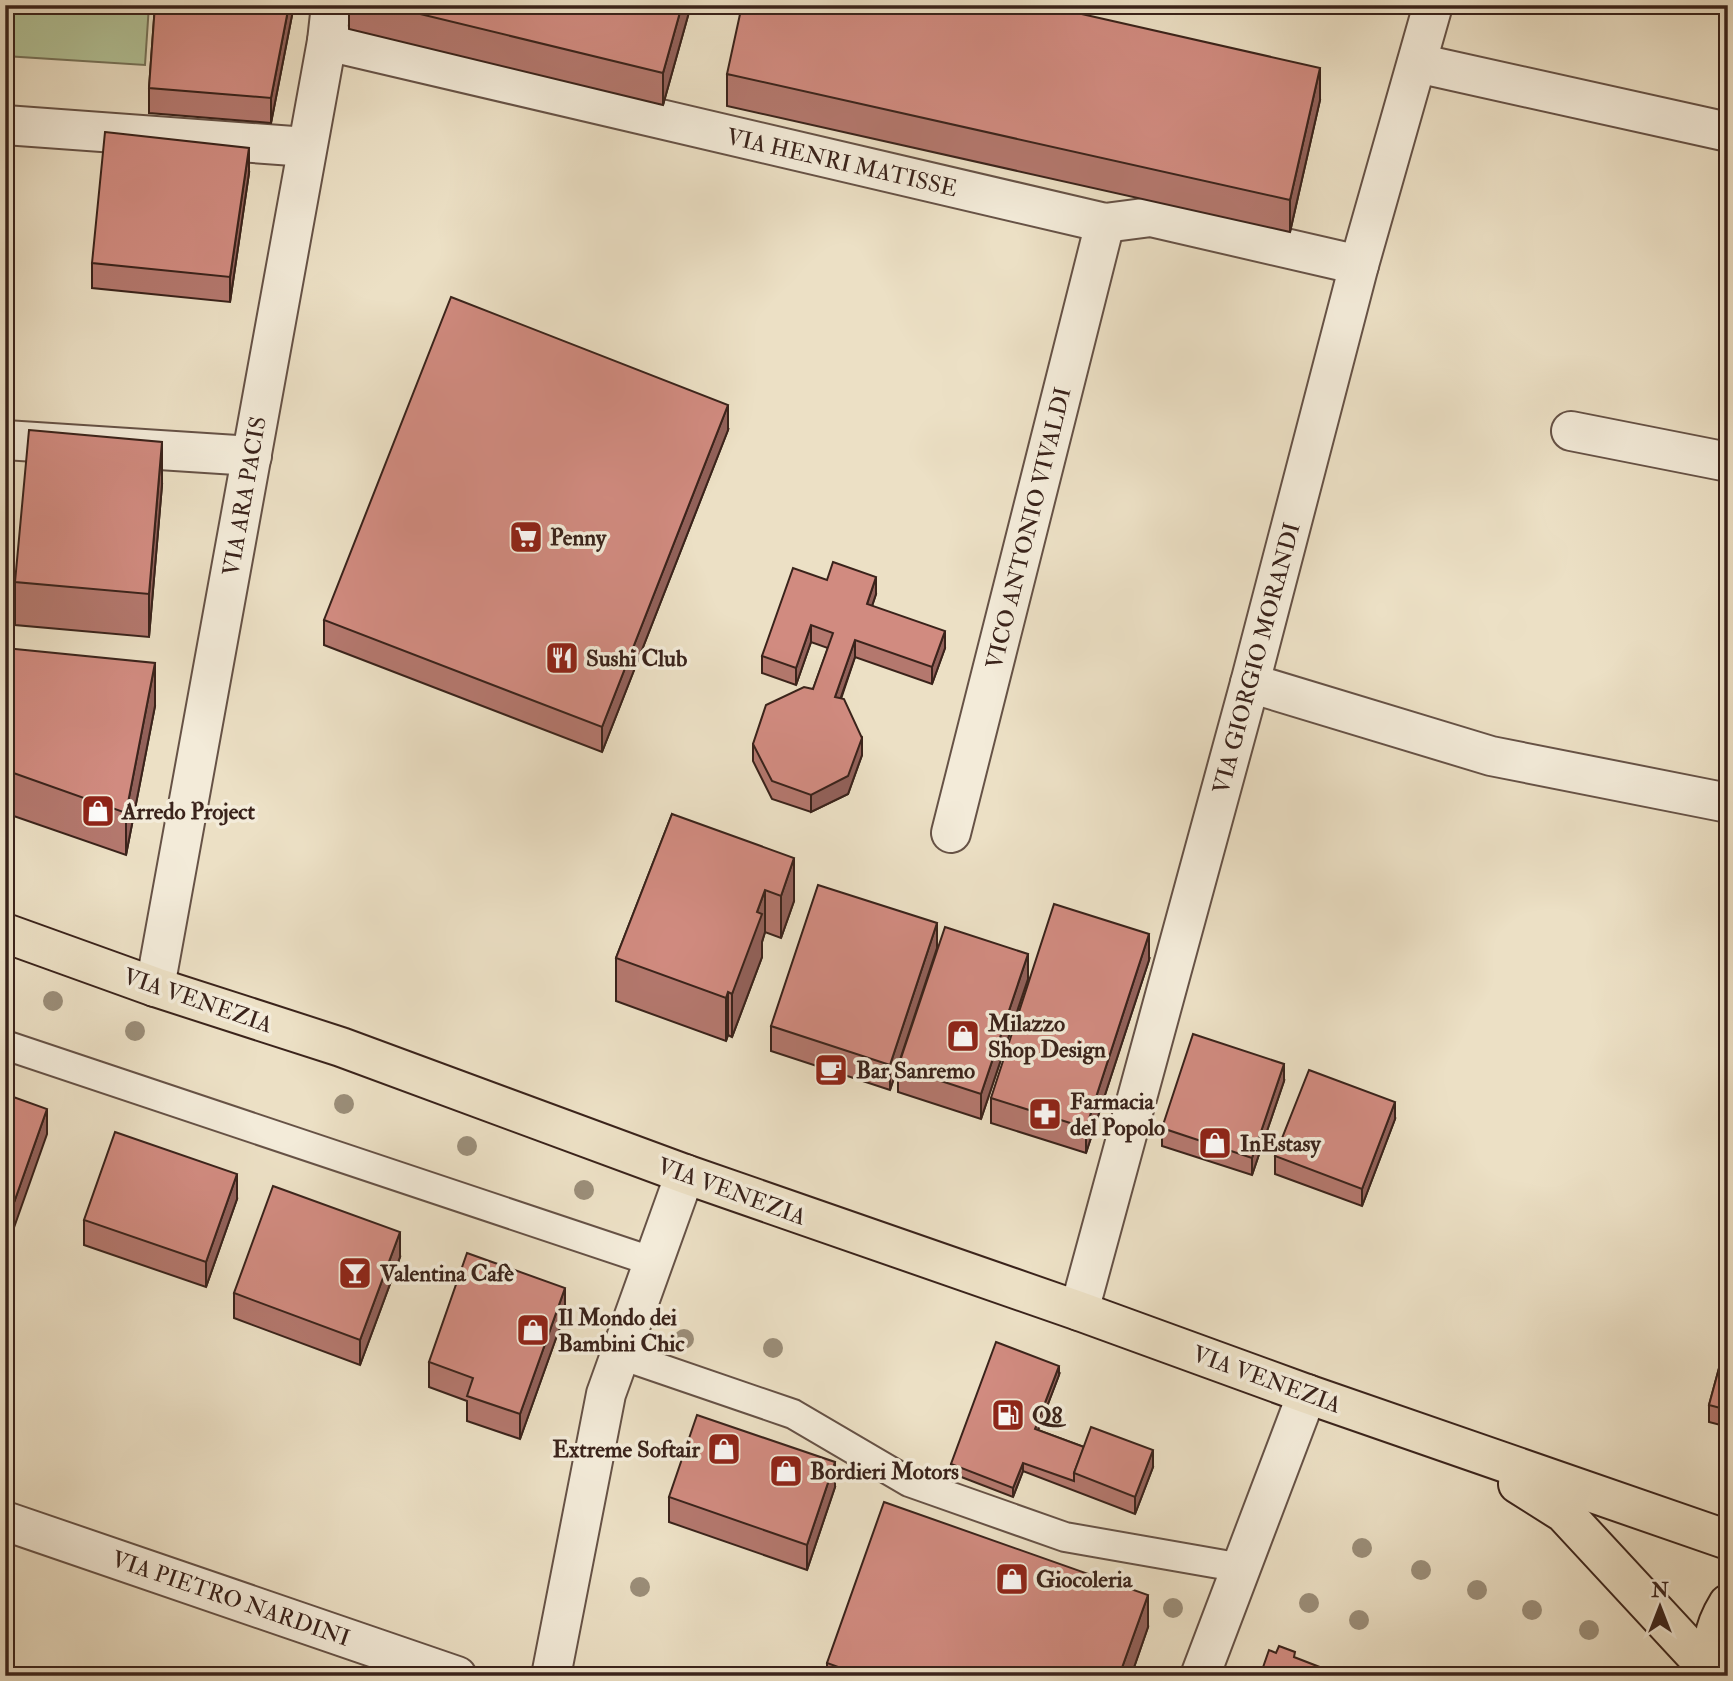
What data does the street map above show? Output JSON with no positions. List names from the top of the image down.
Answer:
{
  "streets": {
    "main road": ["VIA VENEZIA"],
    "street": [
      "VIA HENRI MATISSE",
      "VIA ARA PACIS",
      "VICO ANTONIO VIVALDI",
      "VIA GIORGIO MORANDI",
      "VIA PIETRO NARDINI"
    ]
  },
  "crossings": [
    ["VIA HENRI MATISSE", "VIA ARA PACIS"],
    ["VIA HENRI MATISSE", "VICO ANTONIO VIVALDI"],
    ["VIA HENRI MATISSE", "VIA GIORGIO MORANDI"],
    ["VIA ARA PACIS", "VIA VENEZIA"],
    ["VIA GIORGIO MORANDI", "VIA VENEZIA"]
  ],
  "places": {
    "supermarket": ["Penny"],
    "restaurant": ["Sushi Club"],
    "shop": [
      "Arredo Project",
      "Milazzo Shop Design",
      "InEstasy",
      "Il Mondo dei Bambini Chic",
      "Extreme Softair",
      "Bordieri Motors",
      "Giocoleria"
    ],
    "cafe": ["Bar Sanremo"],
    "pharmacy": ["Farmacia del Popolo"],
    "bar": ["Valentina Cafè"],
    "fuel station": ["Q8"]
  },
  "north": "top"
}
